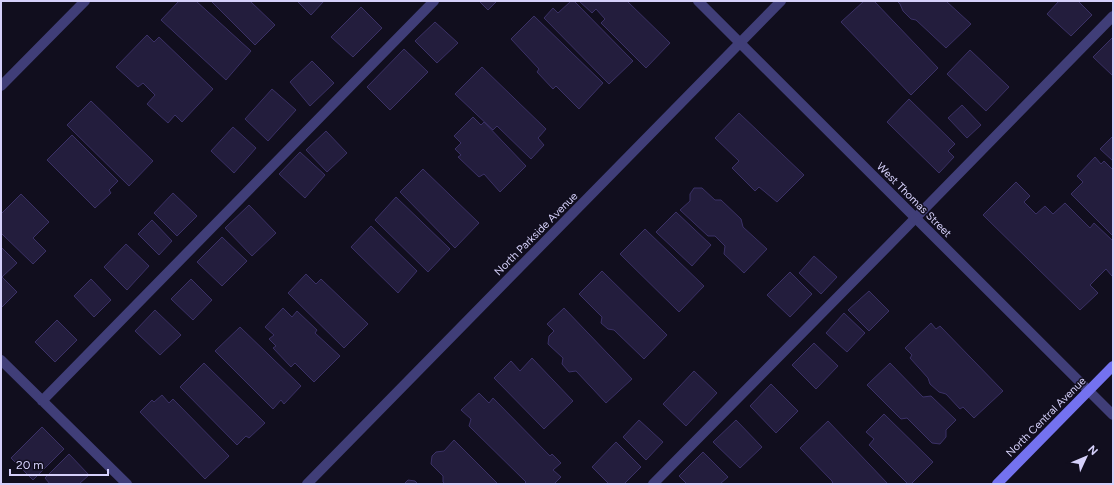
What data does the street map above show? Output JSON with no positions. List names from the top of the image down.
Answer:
{
  "streets": {
    "street": ["West Thomas Street", "North Parkside Avenue", "North Central Avenue"]
  },
  "crossings": [
    ["West Thomas Street", "North Parkside Avenue"],
    ["West Thomas Street", "North Central Avenue"]
  ],
  "scale_bar": "20 m",
  "north": "top right"
}
